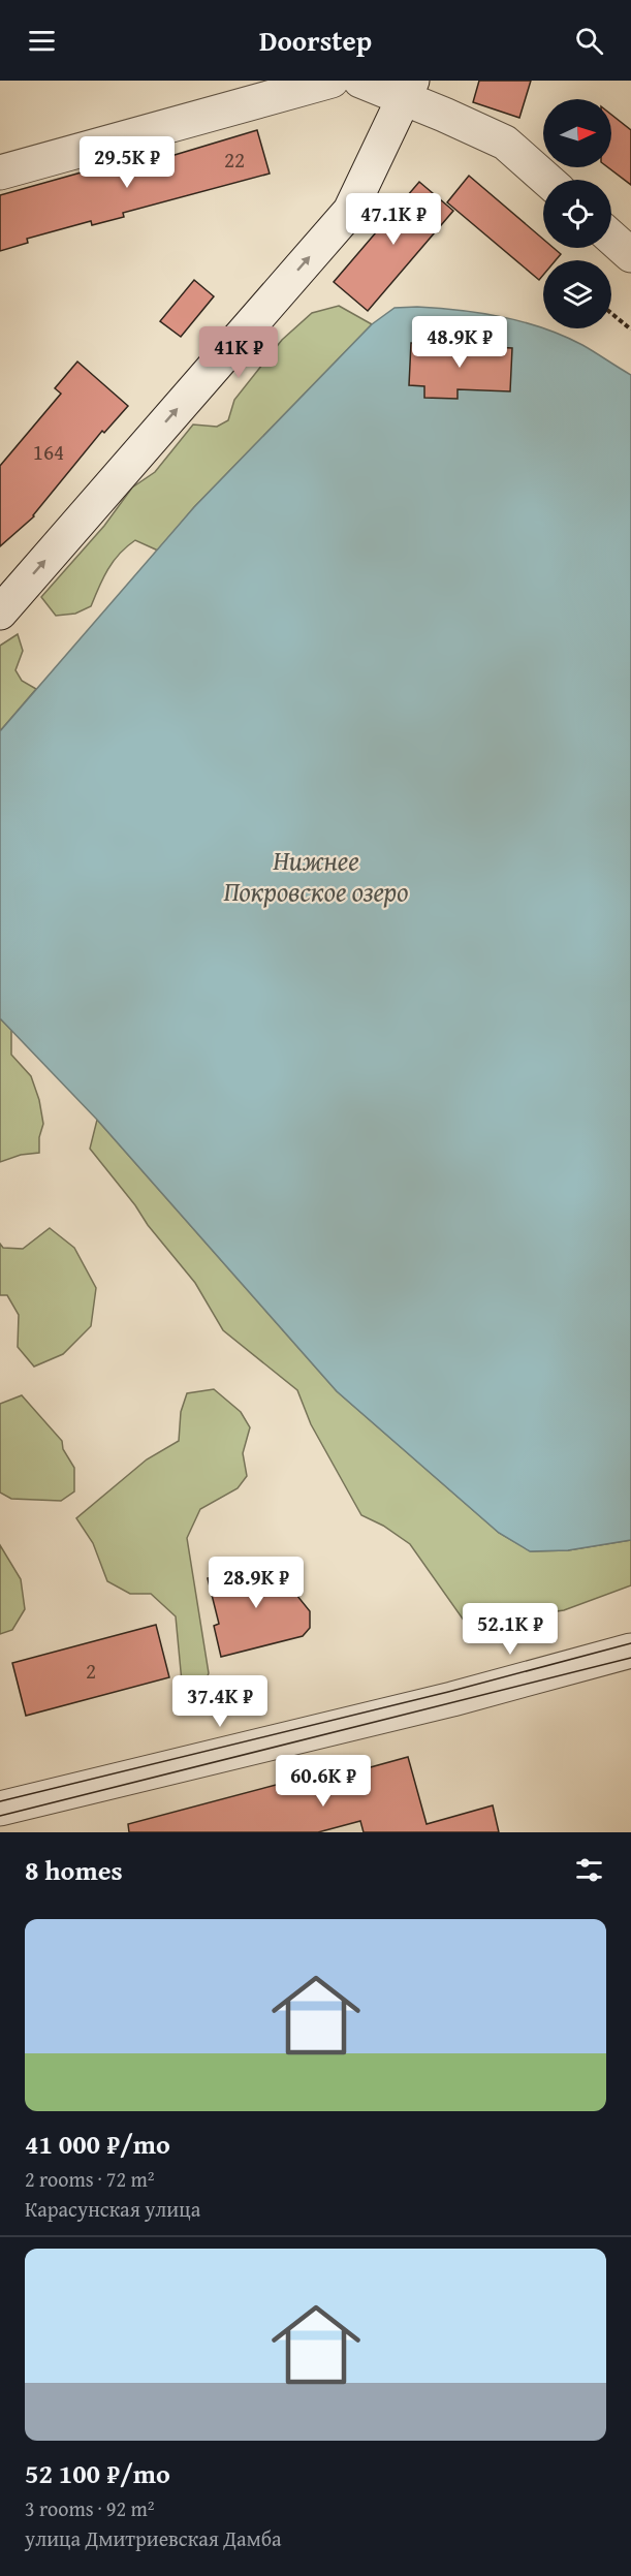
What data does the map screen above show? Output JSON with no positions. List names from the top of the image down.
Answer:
{
  "water": ["Нижнее Покровское озеро"],
  "house_numbers": ["22", "164", "2"],
  "north": "right",
  "page": {
    "header": "Doorstep",
    "price": [
      "29.5K ₽",
      "47.1K ₽",
      "48.9K ₽",
      "41K ₽",
      "28.9K ₽",
      "52.1K ₽",
      "37.4K ₽",
      "60.6K ₽"
    ],
    "heading": "8 homes",
    "list": [
      {
        "name": "41 000 ₽/mo",
        "note": "2 rooms · 72 m² · Карасунская улица"
      },
      {
        "name": "52 100 ₽/mo",
        "note": "3 rooms · 92 m² · улица Дмитриевская Дамба"
      }
    ]
  }
}
